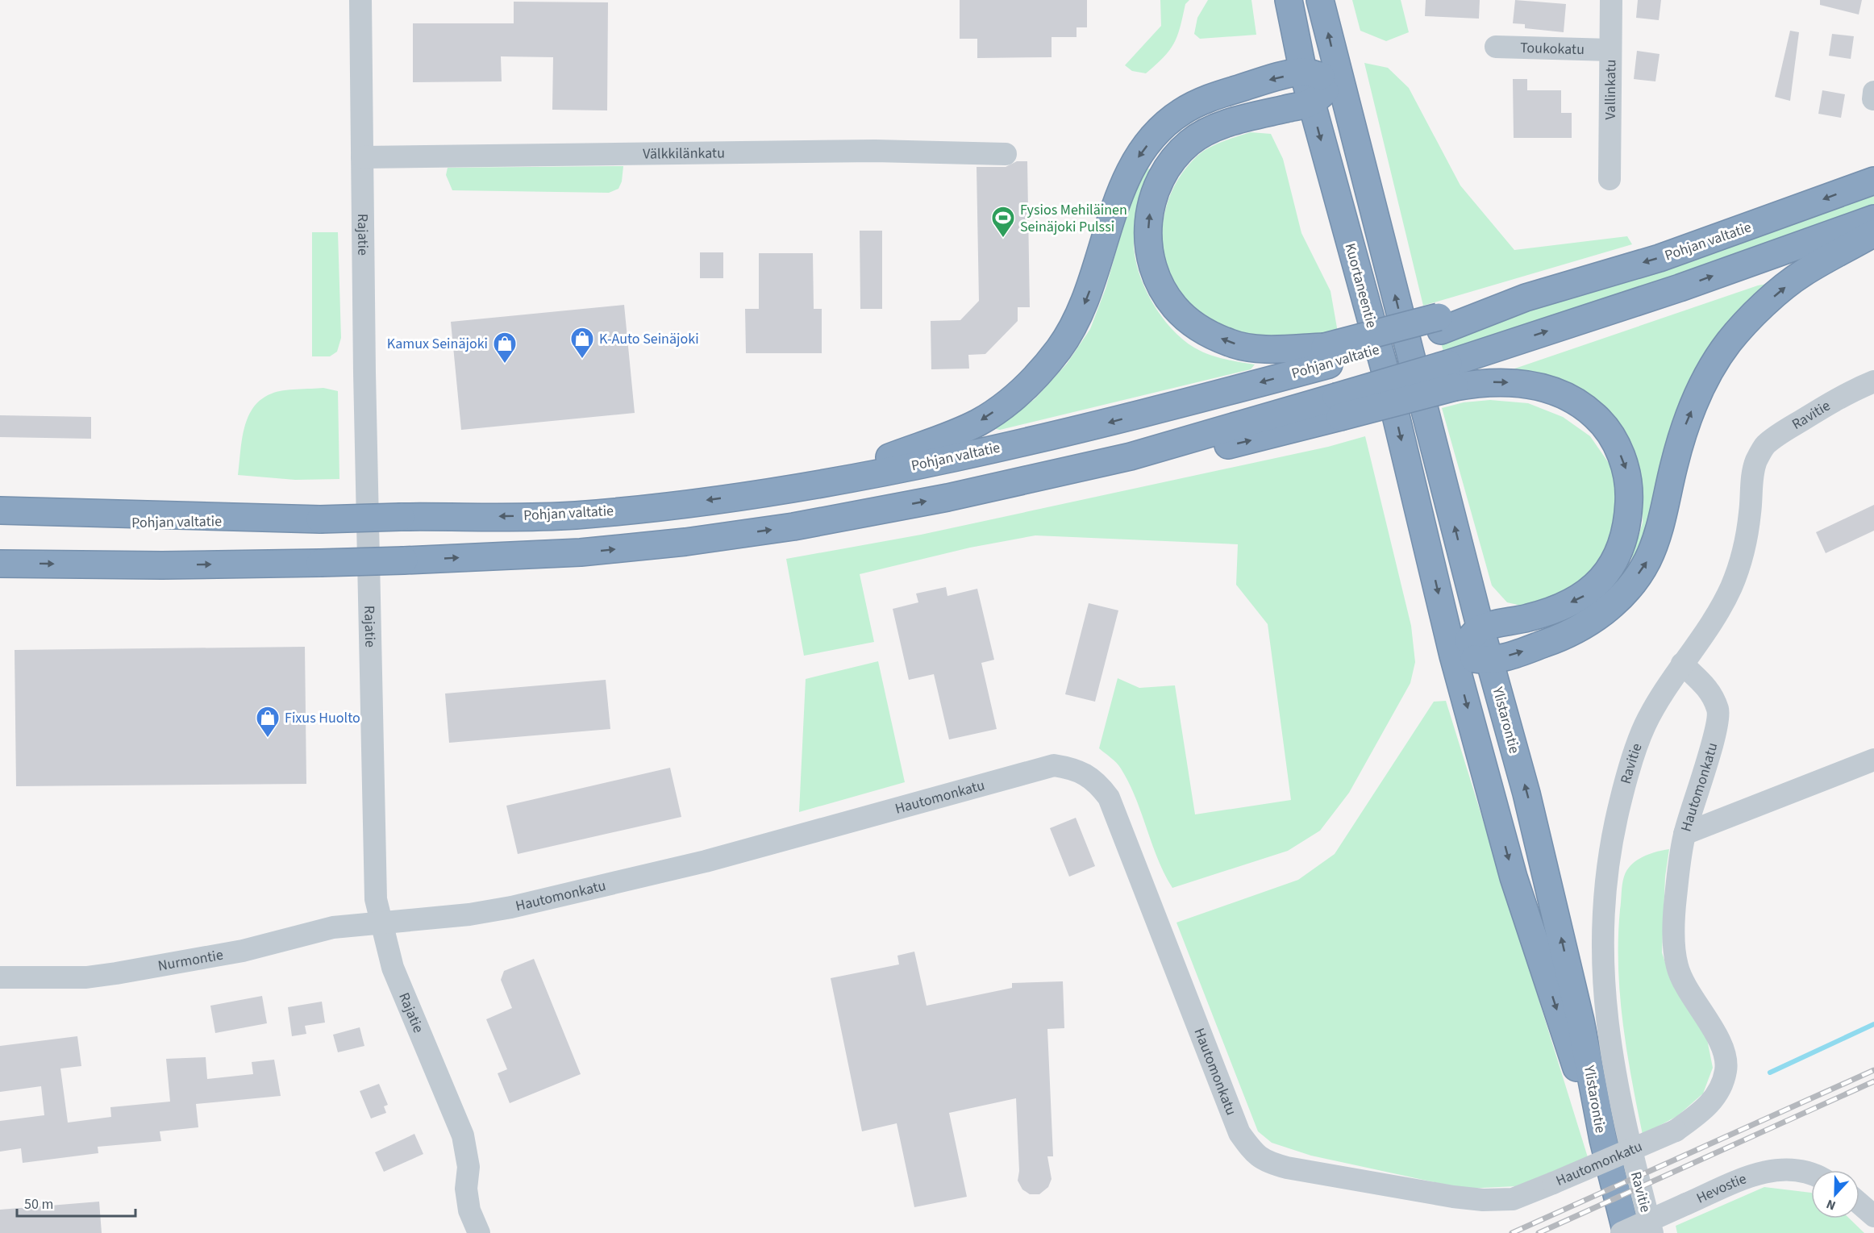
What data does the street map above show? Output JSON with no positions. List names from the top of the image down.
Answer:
{
  "streets": {
    "highway": ["Pohjan valtatie", "Kuortaneentie", "Ylistarontie"],
    "street": [
      "Toukokatu",
      "Vallinkatu",
      "Välkkilänkatu",
      "Rajatie",
      "Ravitie",
      "Hautomonkatu",
      "Nurmontie",
      "Hevostie"
    ]
  },
  "crossings": [
    ["Toukokatu", "Vallinkatu"],
    ["Välkkilänkatu", "Rajatie"],
    ["Rajatie", "Hautomonkatu"],
    ["Rajatie", "Nurmontie"],
    ["Kuortaneentie", "Ylistarontie"],
    ["Ravitie", "Hautomonkatu"],
    ["Hautomonkatu", "Nurmontie"]
  ],
  "places": {
    "sports": ["Fysios Mehiläinen Seinäjoki Pulssi"],
    "shop": ["K-Auto Seinäjoki", "Kamux Seinäjoki", "Fixus Huolto"]
  },
  "scale_bar": "50 m",
  "north": "bottom"
}
